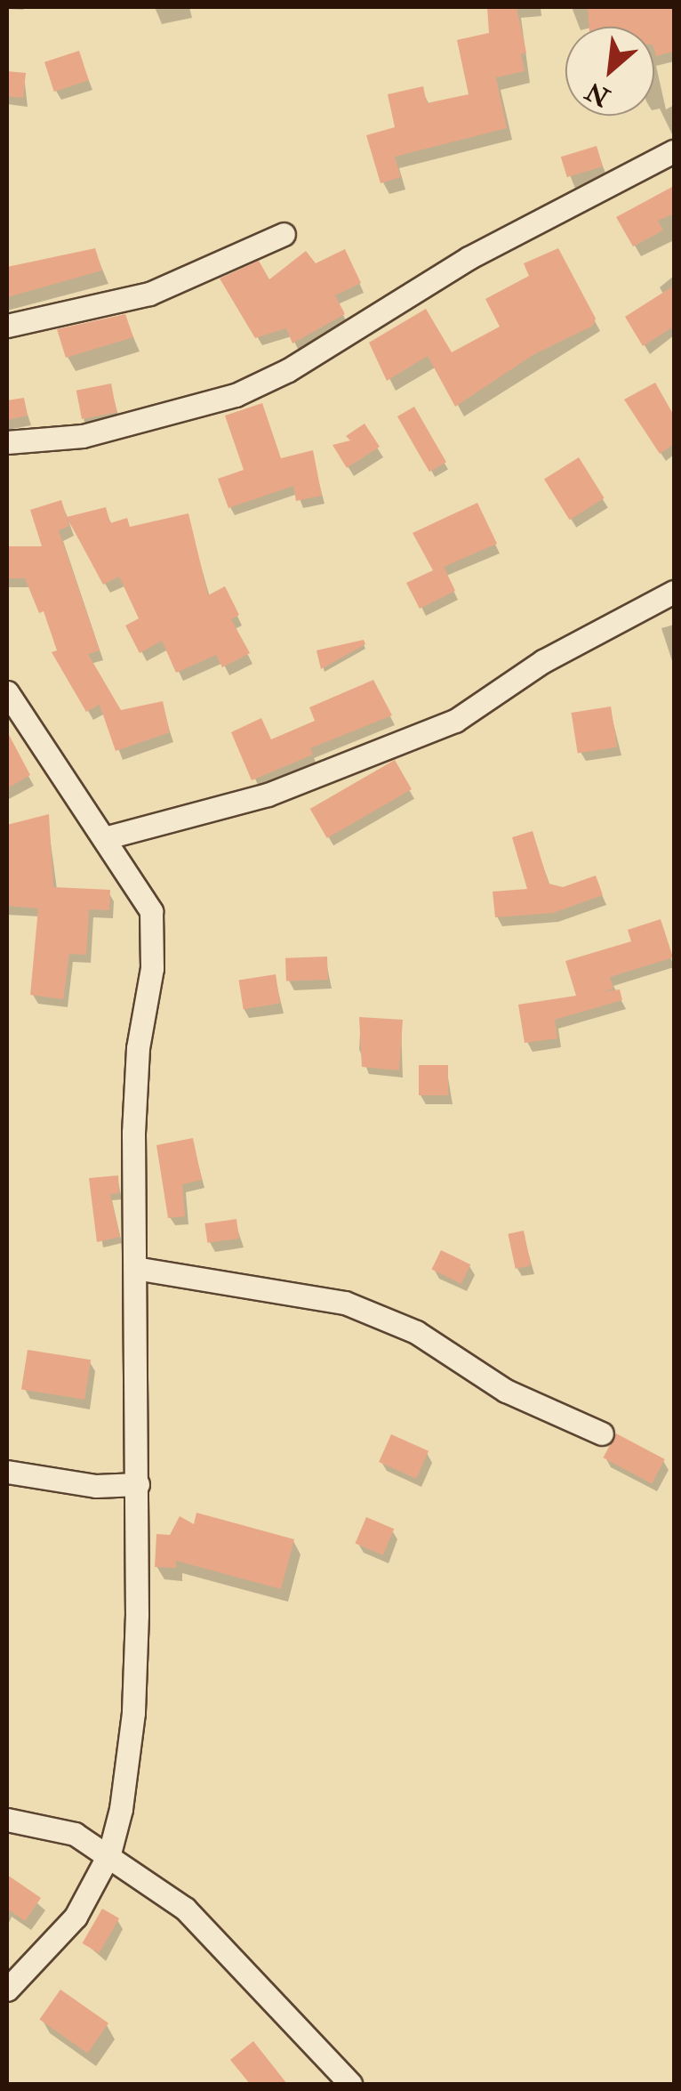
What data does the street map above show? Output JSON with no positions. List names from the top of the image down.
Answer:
{
  "north": "bottom left"
}
